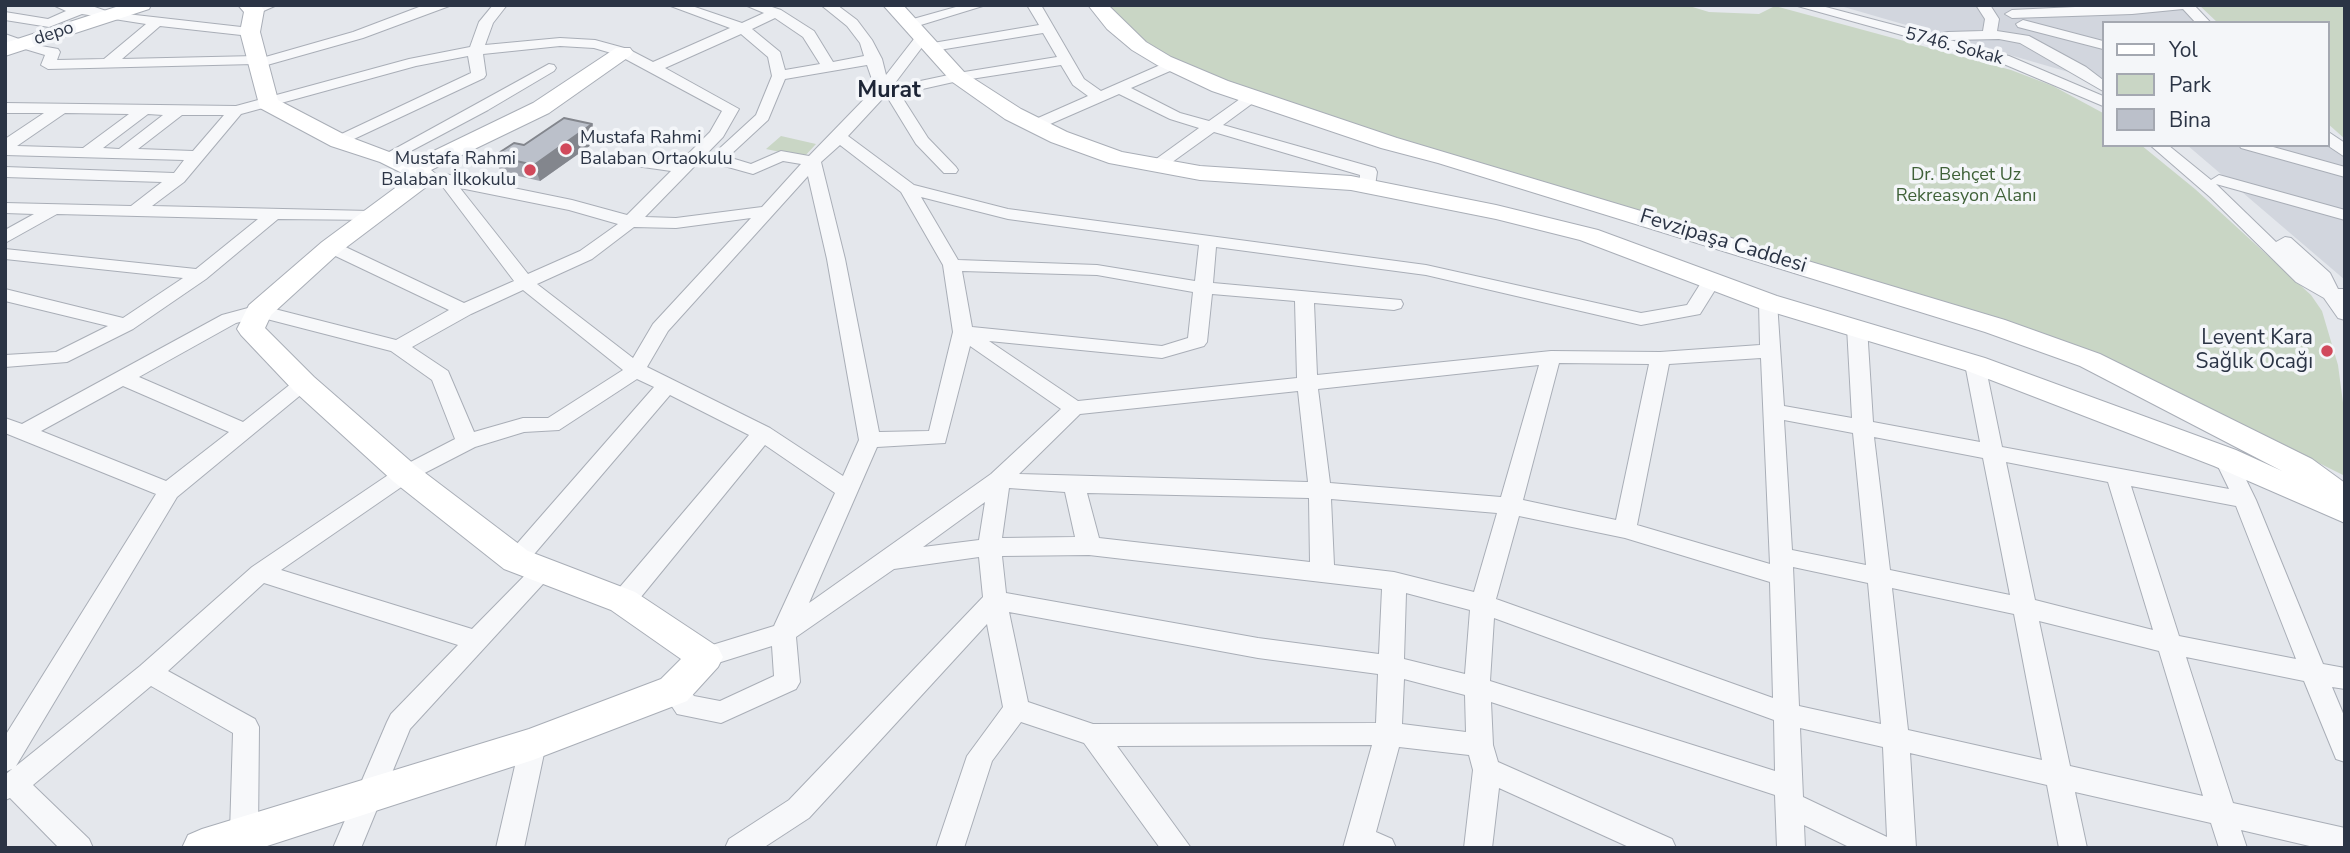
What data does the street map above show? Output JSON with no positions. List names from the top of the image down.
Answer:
{
  "streets": {
    "street": ["depo", "5746. Sokak", "Fevzipaşa Caddesi"]
  },
  "districts": ["Murat"],
  "parks": ["Dr. Behçet Uz Rekreasyon Alanı"],
  "places": ["Mustafa Rahmi Balaban Ortaokulu", "Mustafa Rahmi Balaban İlkokulu", "Levent Kara Sağlık Ocağı"],
  "legend": ["Yol", "Park", "Bina"]
}
